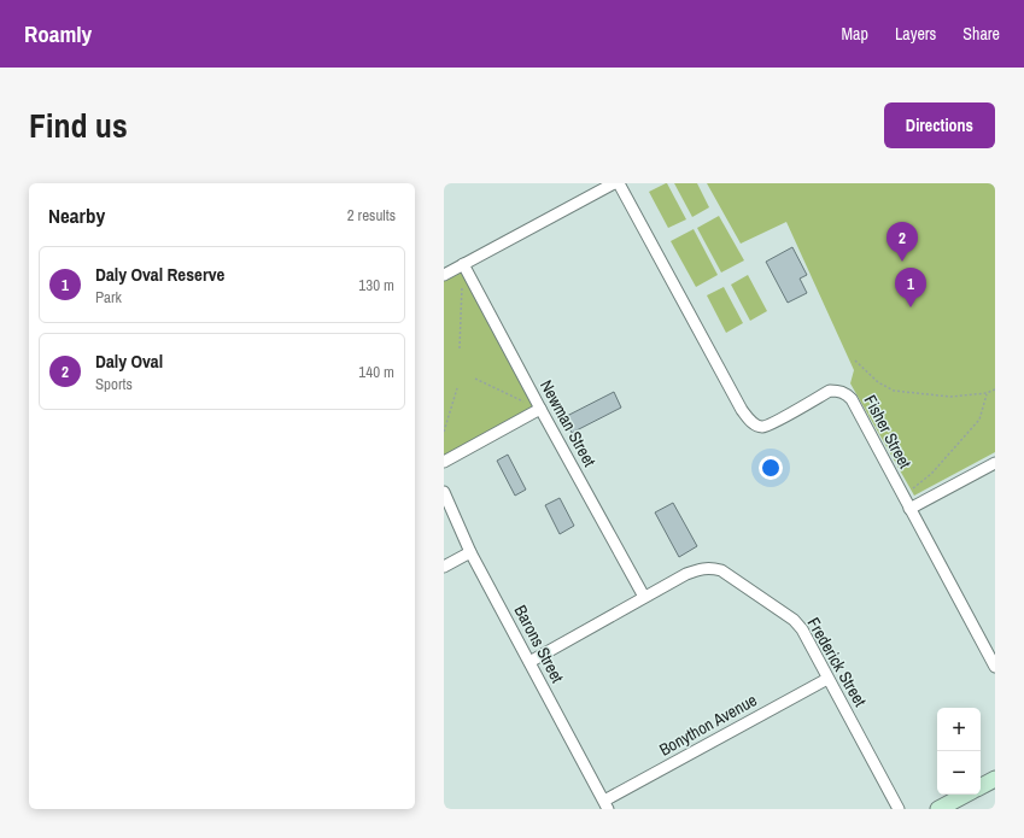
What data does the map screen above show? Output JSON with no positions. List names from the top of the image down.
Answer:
{
  "streets": {
    "street": [
      "Newman Street",
      "Fisher Street",
      "Barons Street",
      "Frederick Street",
      "Bonython Avenue"
    ]
  },
  "crossings": [
    ["Newman Street", "Frederick Street"],
    ["Barons Street", "Frederick Street"],
    ["Barons Street", "Bonython Avenue"],
    ["Frederick Street", "Bonython Avenue"]
  ],
  "page": {
    "header": "Roamly",
    "nav": ["Map", "Layers", "Share"],
    "title": "Find us",
    "buttons": "Directions",
    "heading": ["Nearby", "2 results"],
    "pins": ["2", "1"],
    "list": [
      {
        "mark": "1",
        "name": "Daly Oval Reserve",
        "note": "Park",
        "value": "130 m"
      },
      {
        "mark": "2",
        "name": "Daly Oval",
        "note": "Sports",
        "value": "140 m"
      }
    ],
    "map_buttons": ["+", "−"]
  }
}
